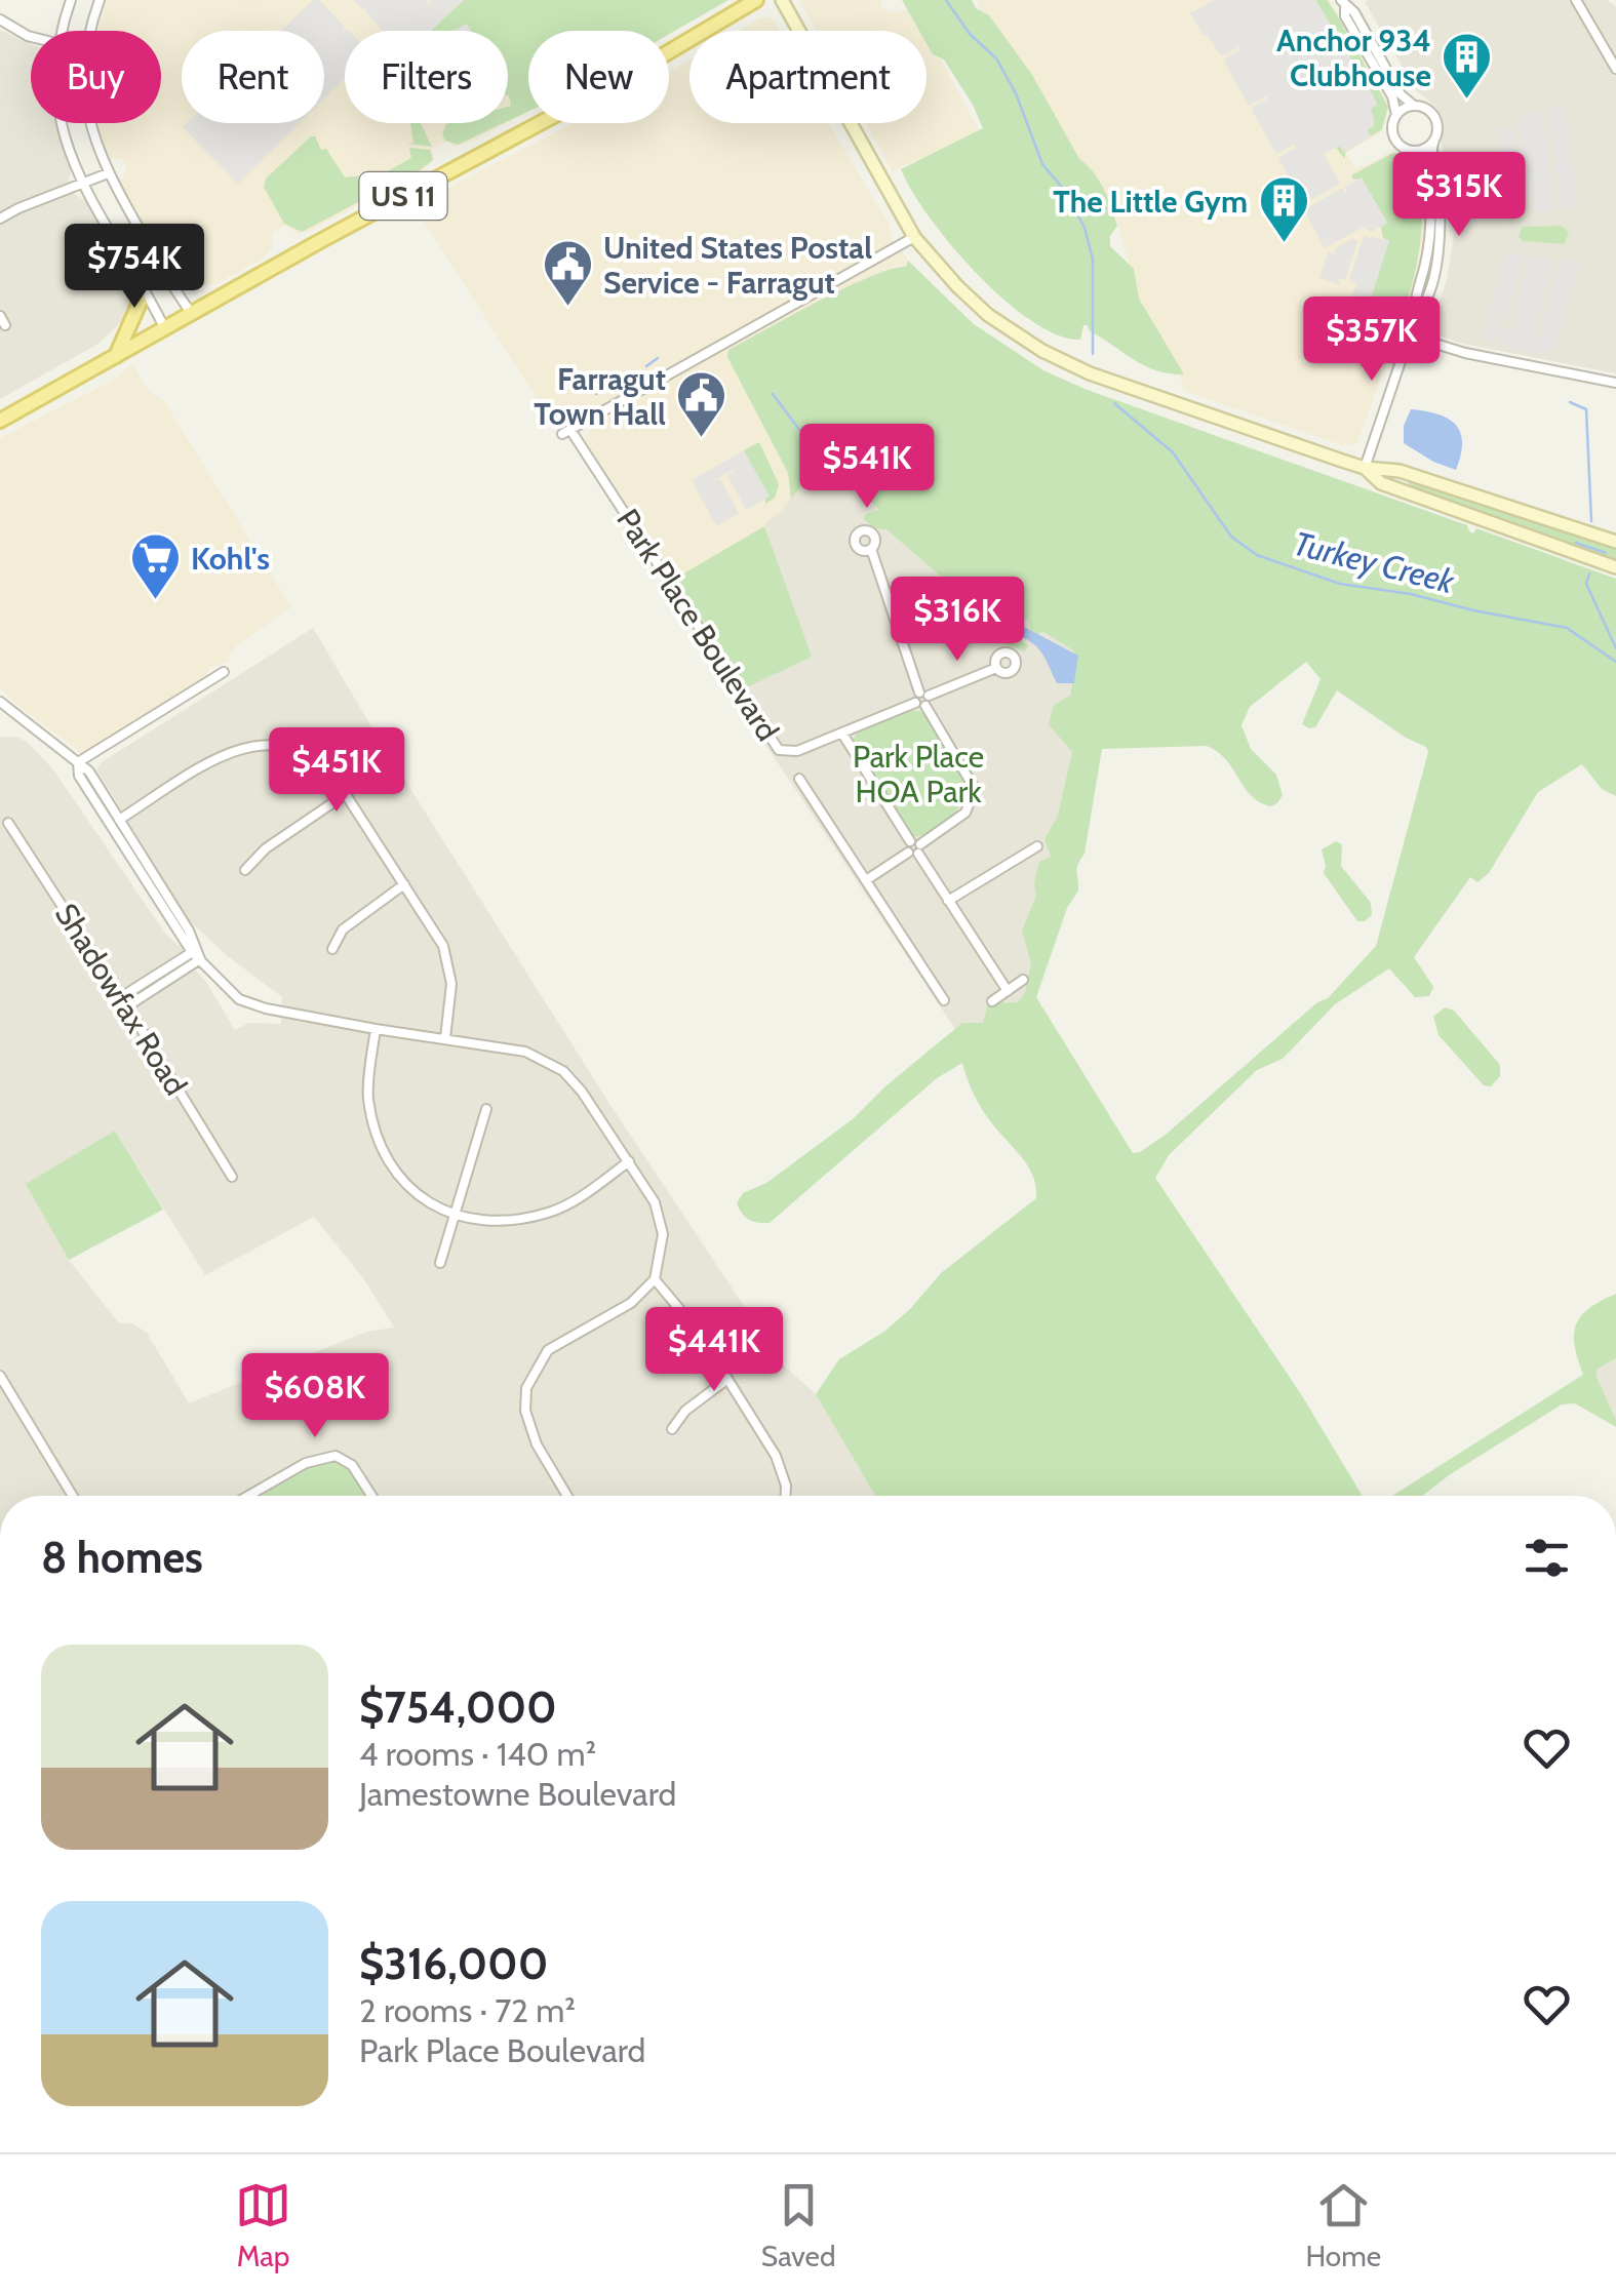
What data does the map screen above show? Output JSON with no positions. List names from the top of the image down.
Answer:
{
  "streets": {
    "main road": ["US 11"],
    "street": ["Park Place Boulevard", "Shadowfax Road"]
  },
  "water": ["Turkey Creek"],
  "parks": ["Park Place HOA Park"],
  "places": {
    "building": ["Anchor 934 Clubhouse", "The Little Gym"],
    "public building": ["United States Postal Service - Farragut", "Farragut Town Hall"],
    "supermarket": ["Kohl's"]
  },
  "page": {
    "chip": [
      "Buy",
      "Rent",
      "Filters",
      "New",
      "Apartment"
    ],
    "price": [
      "$315K",
      "$754K",
      "$357K",
      "$541K",
      "$316K",
      "$451K",
      "$441K",
      "$608K"
    ],
    "heading": "8 homes",
    "list": [
      {
        "name": "$754,000",
        "note": "4 rooms · 140 m² · Jamestowne Boulevard"
      },
      {
        "name": "$316,000",
        "note": "2 rooms · 72 m² · Park Place Boulevard"
      }
    ],
    "tabs": ["Map", "Saved", "Home"]
  }
}
